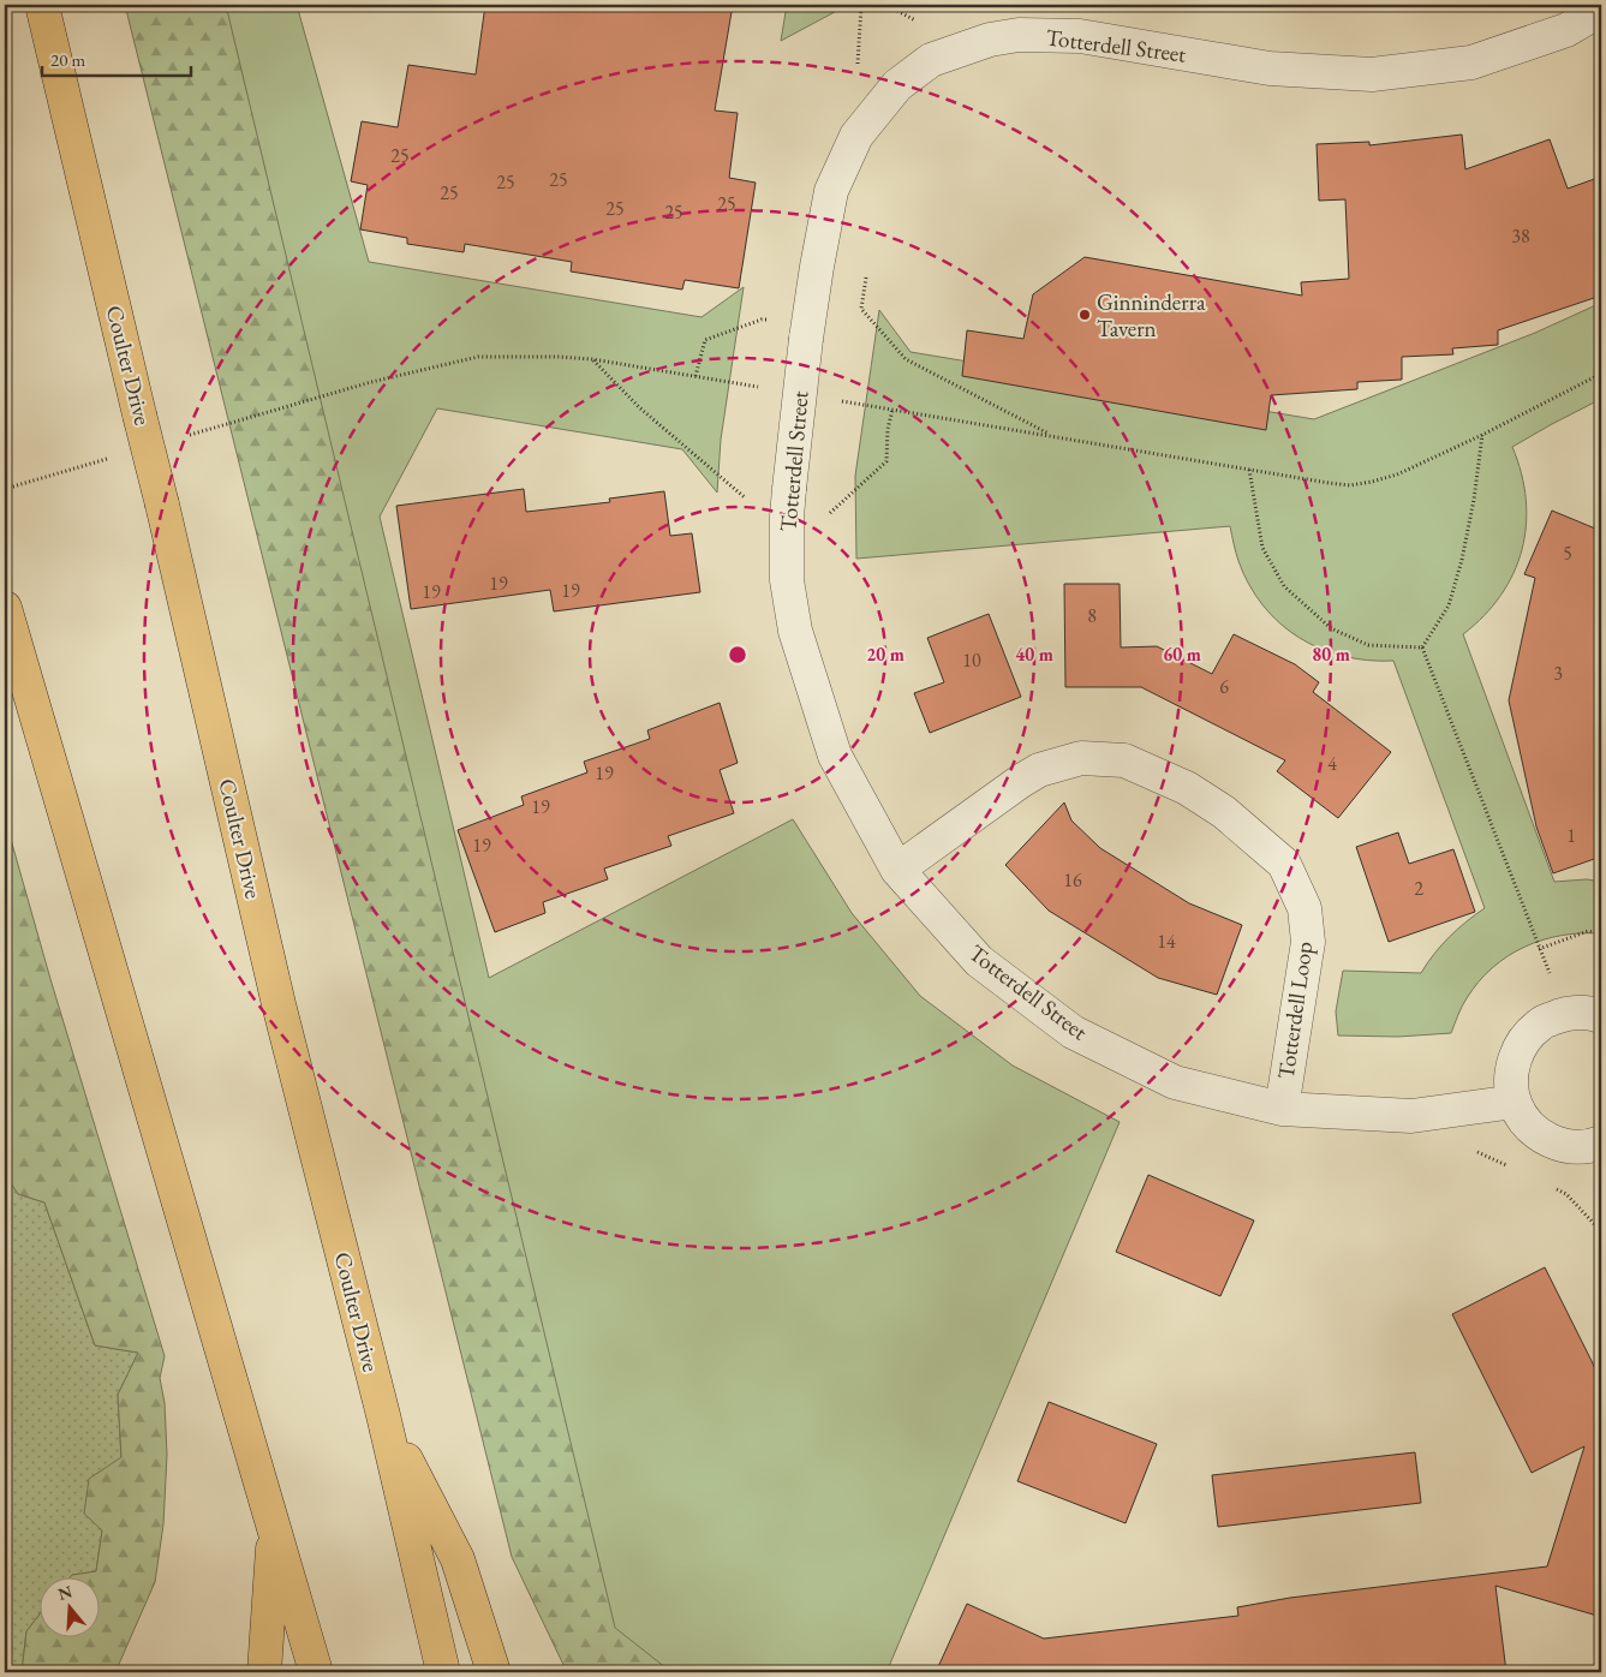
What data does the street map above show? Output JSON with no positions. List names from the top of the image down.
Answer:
{
  "streets": {
    "main road": ["Coulter Drive"],
    "street": ["Totterdell Street", "Totterdell Loop"]
  },
  "crossings": [
    ["Totterdell Street", "Totterdell Loop"]
  ],
  "places": ["Ginninderra Tavern"],
  "house_numbers": [
    "25",
    "25",
    "25",
    "25",
    "25",
    "25",
    "25",
    "38",
    "5",
    "19",
    "19",
    "19",
    "8",
    "10",
    "3",
    "6",
    "4",
    "19",
    "19",
    "1",
    "19",
    "16",
    "2",
    "14"
  ],
  "scale_bar": "20 m",
  "north": "top",
  "rings": [
    "20 m",
    "40 m",
    "60 m",
    "80 m"
  ]
}
